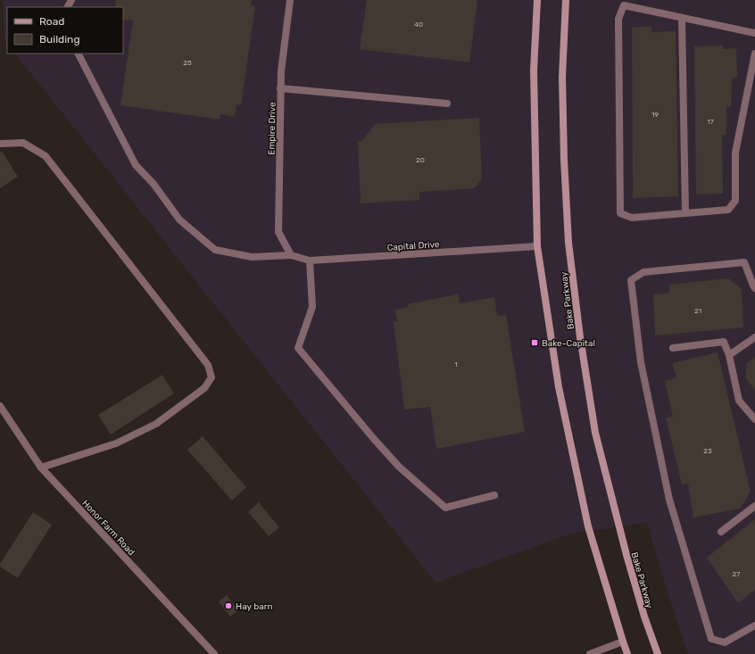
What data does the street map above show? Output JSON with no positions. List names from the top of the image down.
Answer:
{
  "streets": {
    "main road": ["Bake Parkway"],
    "street": ["Empire Drive", "Capital Drive", "Honor Farm Road"]
  },
  "crossings": [
    ["Empire Drive", "Capital Drive"]
  ],
  "places": {
    "transit": ["Bake-Capital"],
    "other": ["Hay barn"]
  },
  "house_numbers": [
    "40",
    "25",
    "19",
    "17",
    "20",
    "21",
    "1",
    "23",
    "27"
  ],
  "legend": ["Road", "Building"]
}
